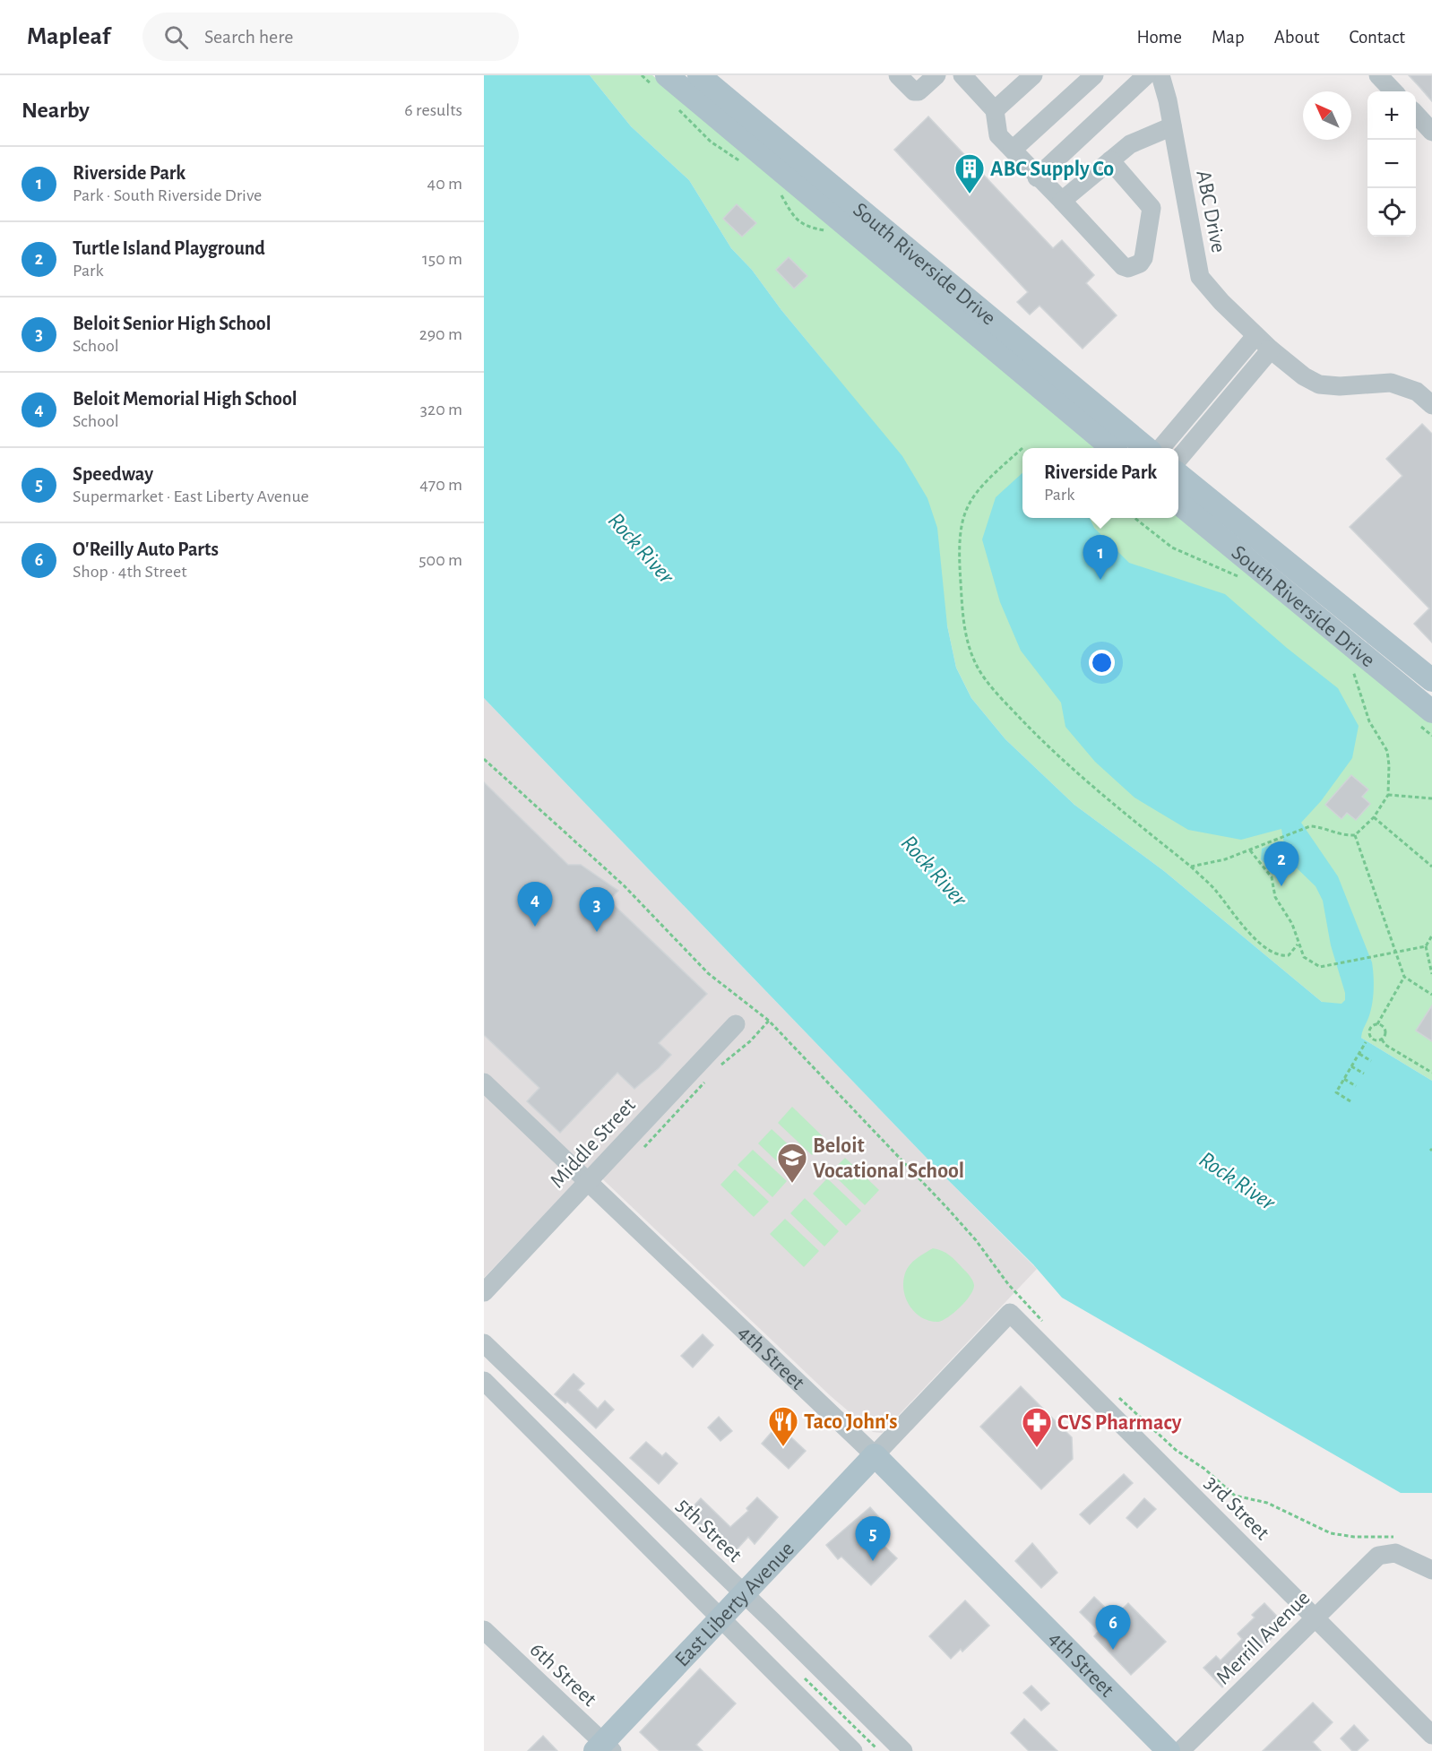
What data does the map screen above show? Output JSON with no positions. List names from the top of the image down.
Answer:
{
  "streets": {
    "main road": ["South Riverside Drive", "4th Street", "East Liberty Avenue"],
    "street": [
      "ABC Drive",
      "Middle Street",
      "3rd Street",
      "5th Street",
      "Merrill Avenue",
      "6th Street"
    ]
  },
  "crossings": [
    ["Middle Street", "4th Street"],
    ["4th Street", "3rd Street"],
    ["4th Street", "East Liberty Avenue"],
    ["3rd Street", "East Liberty Avenue"],
    ["3rd Street", "Merrill Avenue"],
    ["5th Street", "East Liberty Avenue"],
    ["East Liberty Avenue", "6th Street"]
  ],
  "water": ["Rock River"],
  "places": {
    "building": ["ABC Supply Co"],
    "school or university": ["Beloit Vocational School"],
    "restaurant": ["Taco John's"],
    "pharmacy": ["CVS Pharmacy"]
  },
  "north": "top left",
  "page": {
    "header": "Mapleaf",
    "search": "Search here",
    "nav": [
      "Home",
      "Map",
      "About",
      "Contact"
    ],
    "heading": ["Nearby", "6 results"],
    "map_buttons": ["+", "−"],
    "list": [
      {
        "mark": "1",
        "name": "Riverside Park",
        "note": "Park · South Riverside Drive",
        "value": "40 m"
      },
      {
        "mark": "2",
        "name": "Turtle Island Playground",
        "note": "Park",
        "value": "150 m"
      },
      {
        "mark": "3",
        "name": "Beloit Senior High School",
        "note": "School",
        "value": "290 m"
      },
      {
        "mark": "4",
        "name": "Beloit Memorial High School",
        "note": "School",
        "value": "320 m"
      },
      {
        "mark": "5",
        "name": "Speedway",
        "note": "Supermarket · East Liberty Avenue",
        "value": "470 m"
      },
      {
        "mark": "6",
        "name": "O'Reilly Auto Parts",
        "note": "Shop · 4th Street",
        "value": "500 m"
      }
    ],
    "popup": ["Riverside Park", "Park"],
    "pins": [
      "1",
      "2",
      "4",
      "3",
      "5",
      "6"
    ]
  }
}
